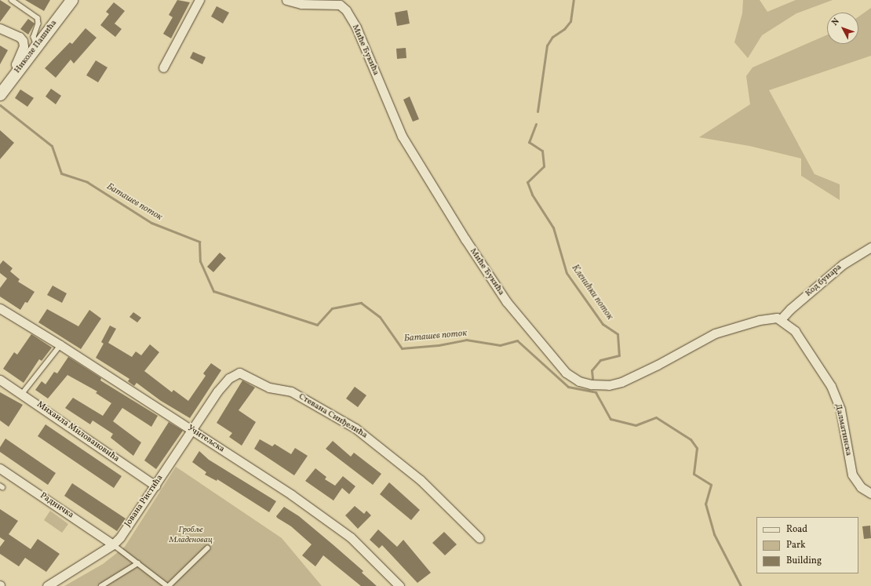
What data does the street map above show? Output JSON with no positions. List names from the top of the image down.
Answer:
{
  "streets": {
    "street": [
      "Николе Пашића",
      "Миће Ђукића",
      "Код бунара",
      "Стевана Синђелића",
      "Далматинска",
      "Михаила Миловановића",
      "Учитељска",
      "Јована Ристића",
      "Радничка"
    ]
  },
  "crossings": [
    ["Миће Ђукића", "Код бунара"],
    ["Миће Ђукића", "Далматинска"],
    ["Код бунара", "Далматинска"],
    ["Стевана Синђелића", "Јована Ристића"],
    ["Михаила Миловановића", "Јована Ристића"],
    ["Учитељска", "Јована Ристића"],
    ["Јована Ристића", "Радничка"]
  ],
  "water": ["Баташев поток", "Кленићки поток"],
  "parks": ["Гробље Младеновац"],
  "legend": ["Road", "Park", "Building"],
  "north": "top left"
}
